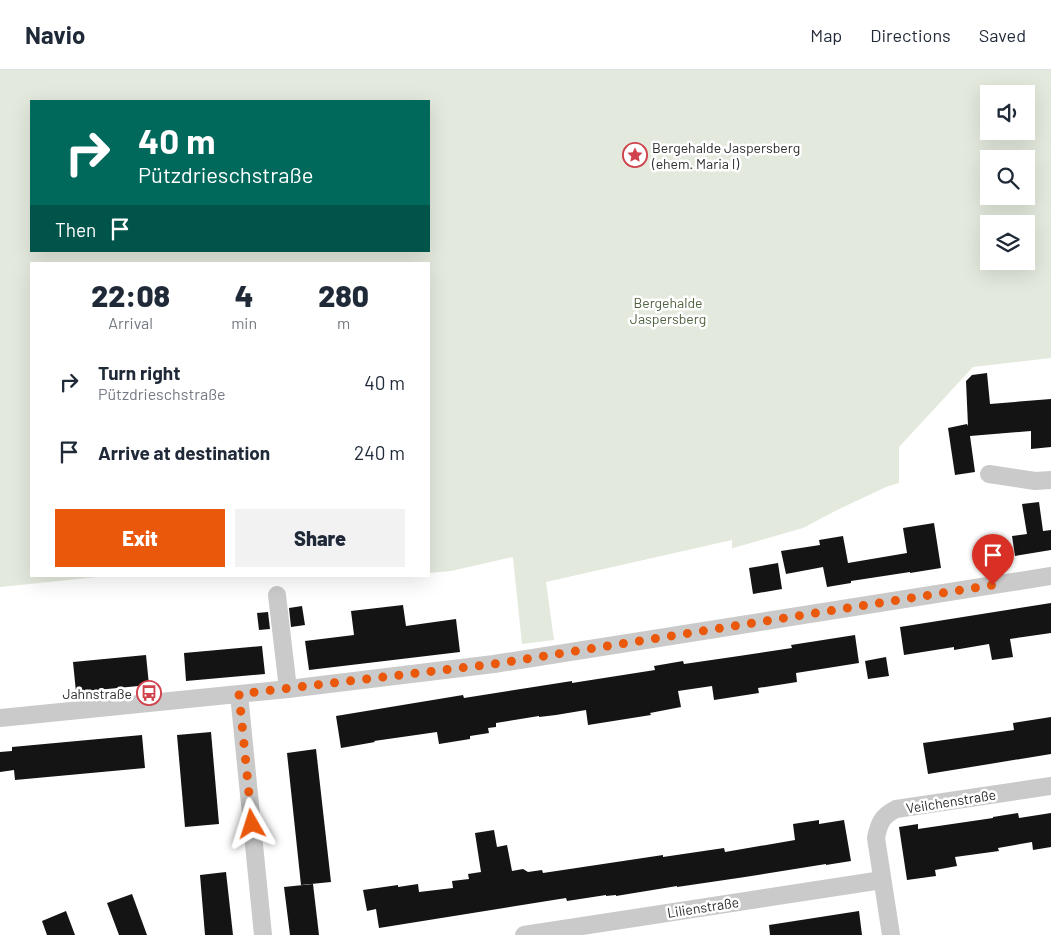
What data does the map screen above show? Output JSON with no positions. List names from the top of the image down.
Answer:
{
  "streets": {
    "street": ["Veilchenstraße", "Lilienstraße"]
  },
  "crossings": [
    ["Veilchenstraße", "Lilienstraße"]
  ],
  "parks": ["Bergehalde Jaspersberg"],
  "places": {
    "place": ["Bergehalde Jaspersberg (ehem. Maria I)"],
    "bus stop": ["Jahnstraße"]
  },
  "page": {
    "header": "Navio",
    "nav": ["Map", "Directions", "Saved"],
    "turn": ["40 m", "Pützdrieschstraße"],
    "then": "Then",
    "eta": [
      "22:08",
      "Arrival",
      "4",
      "min",
      "280",
      "m"
    ],
    "list": [
      {
        "name": "Turn right",
        "note": "Pützdrieschstraße",
        "value": "40 m"
      },
      {
        "name": "Arrive at destination",
        "value": "240 m"
      }
    ],
    "buttons": ["Exit", "Share"]
  }
}
